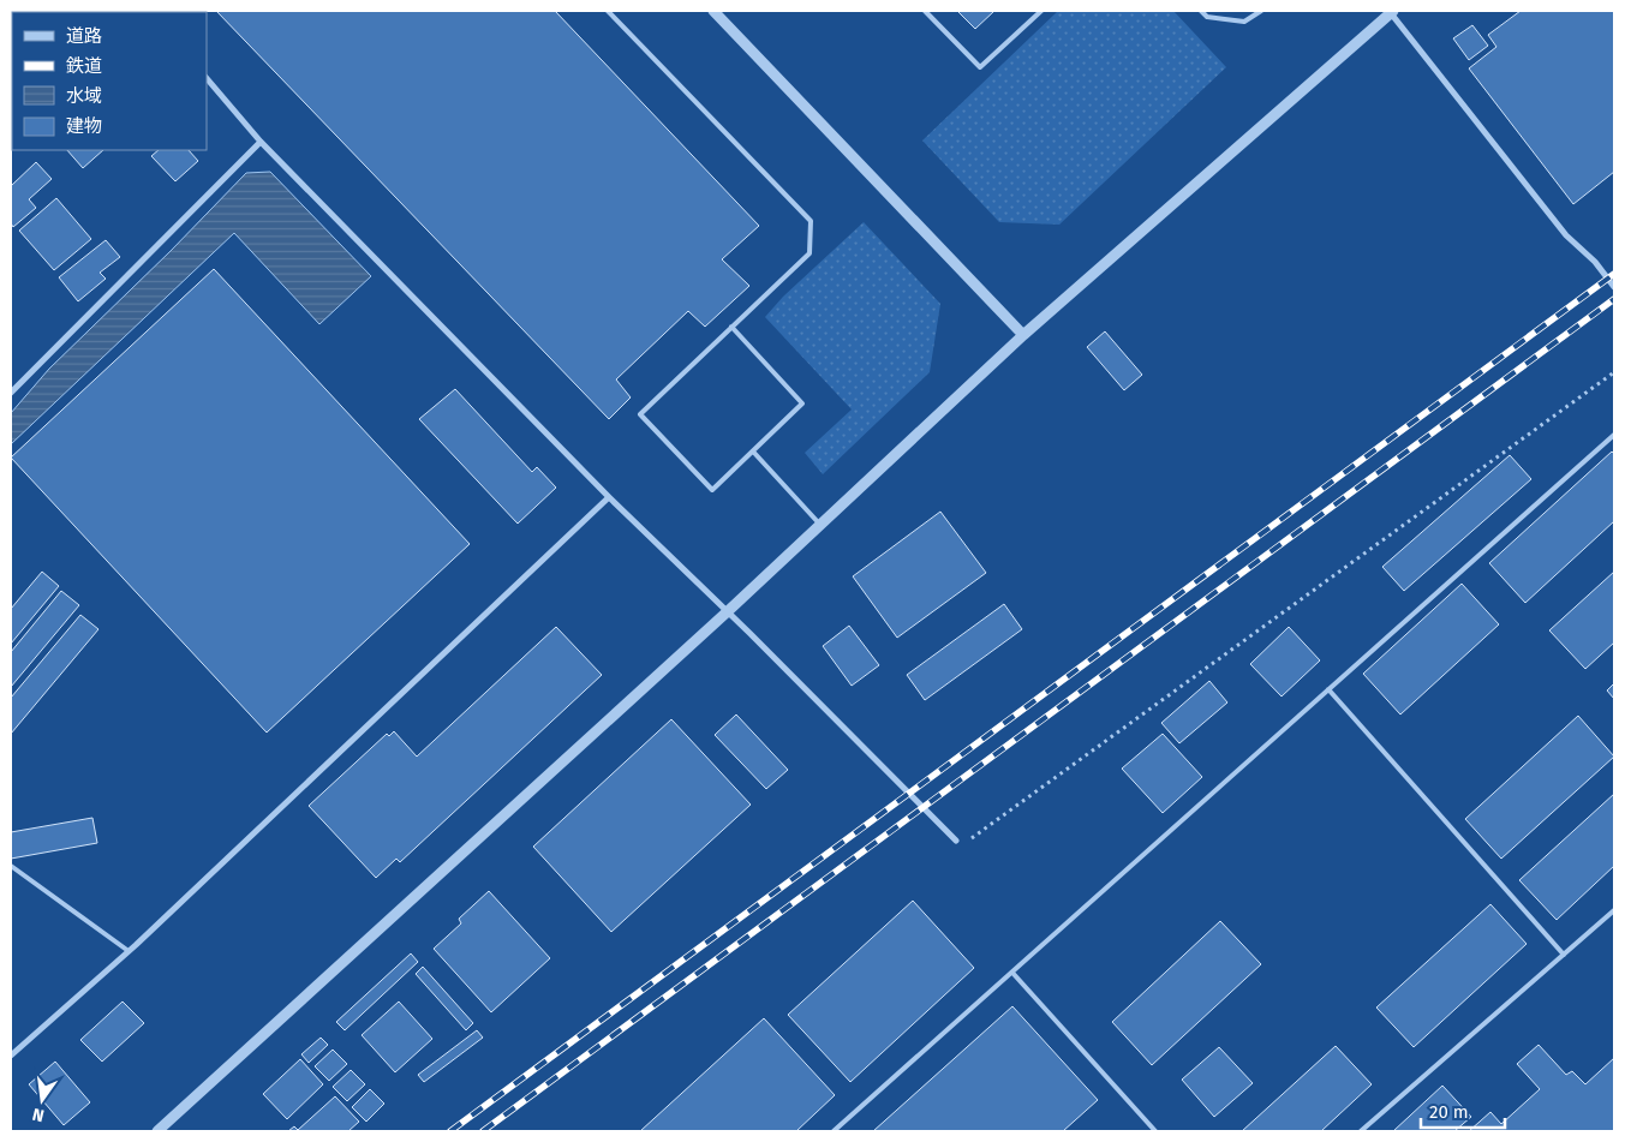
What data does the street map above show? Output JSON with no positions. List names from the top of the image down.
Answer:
{
  "legend": [
    "道路",
    "鉄道",
    "水域",
    "建物"
  ],
  "scale_bar": "20 m",
  "north": "bottom"
}
